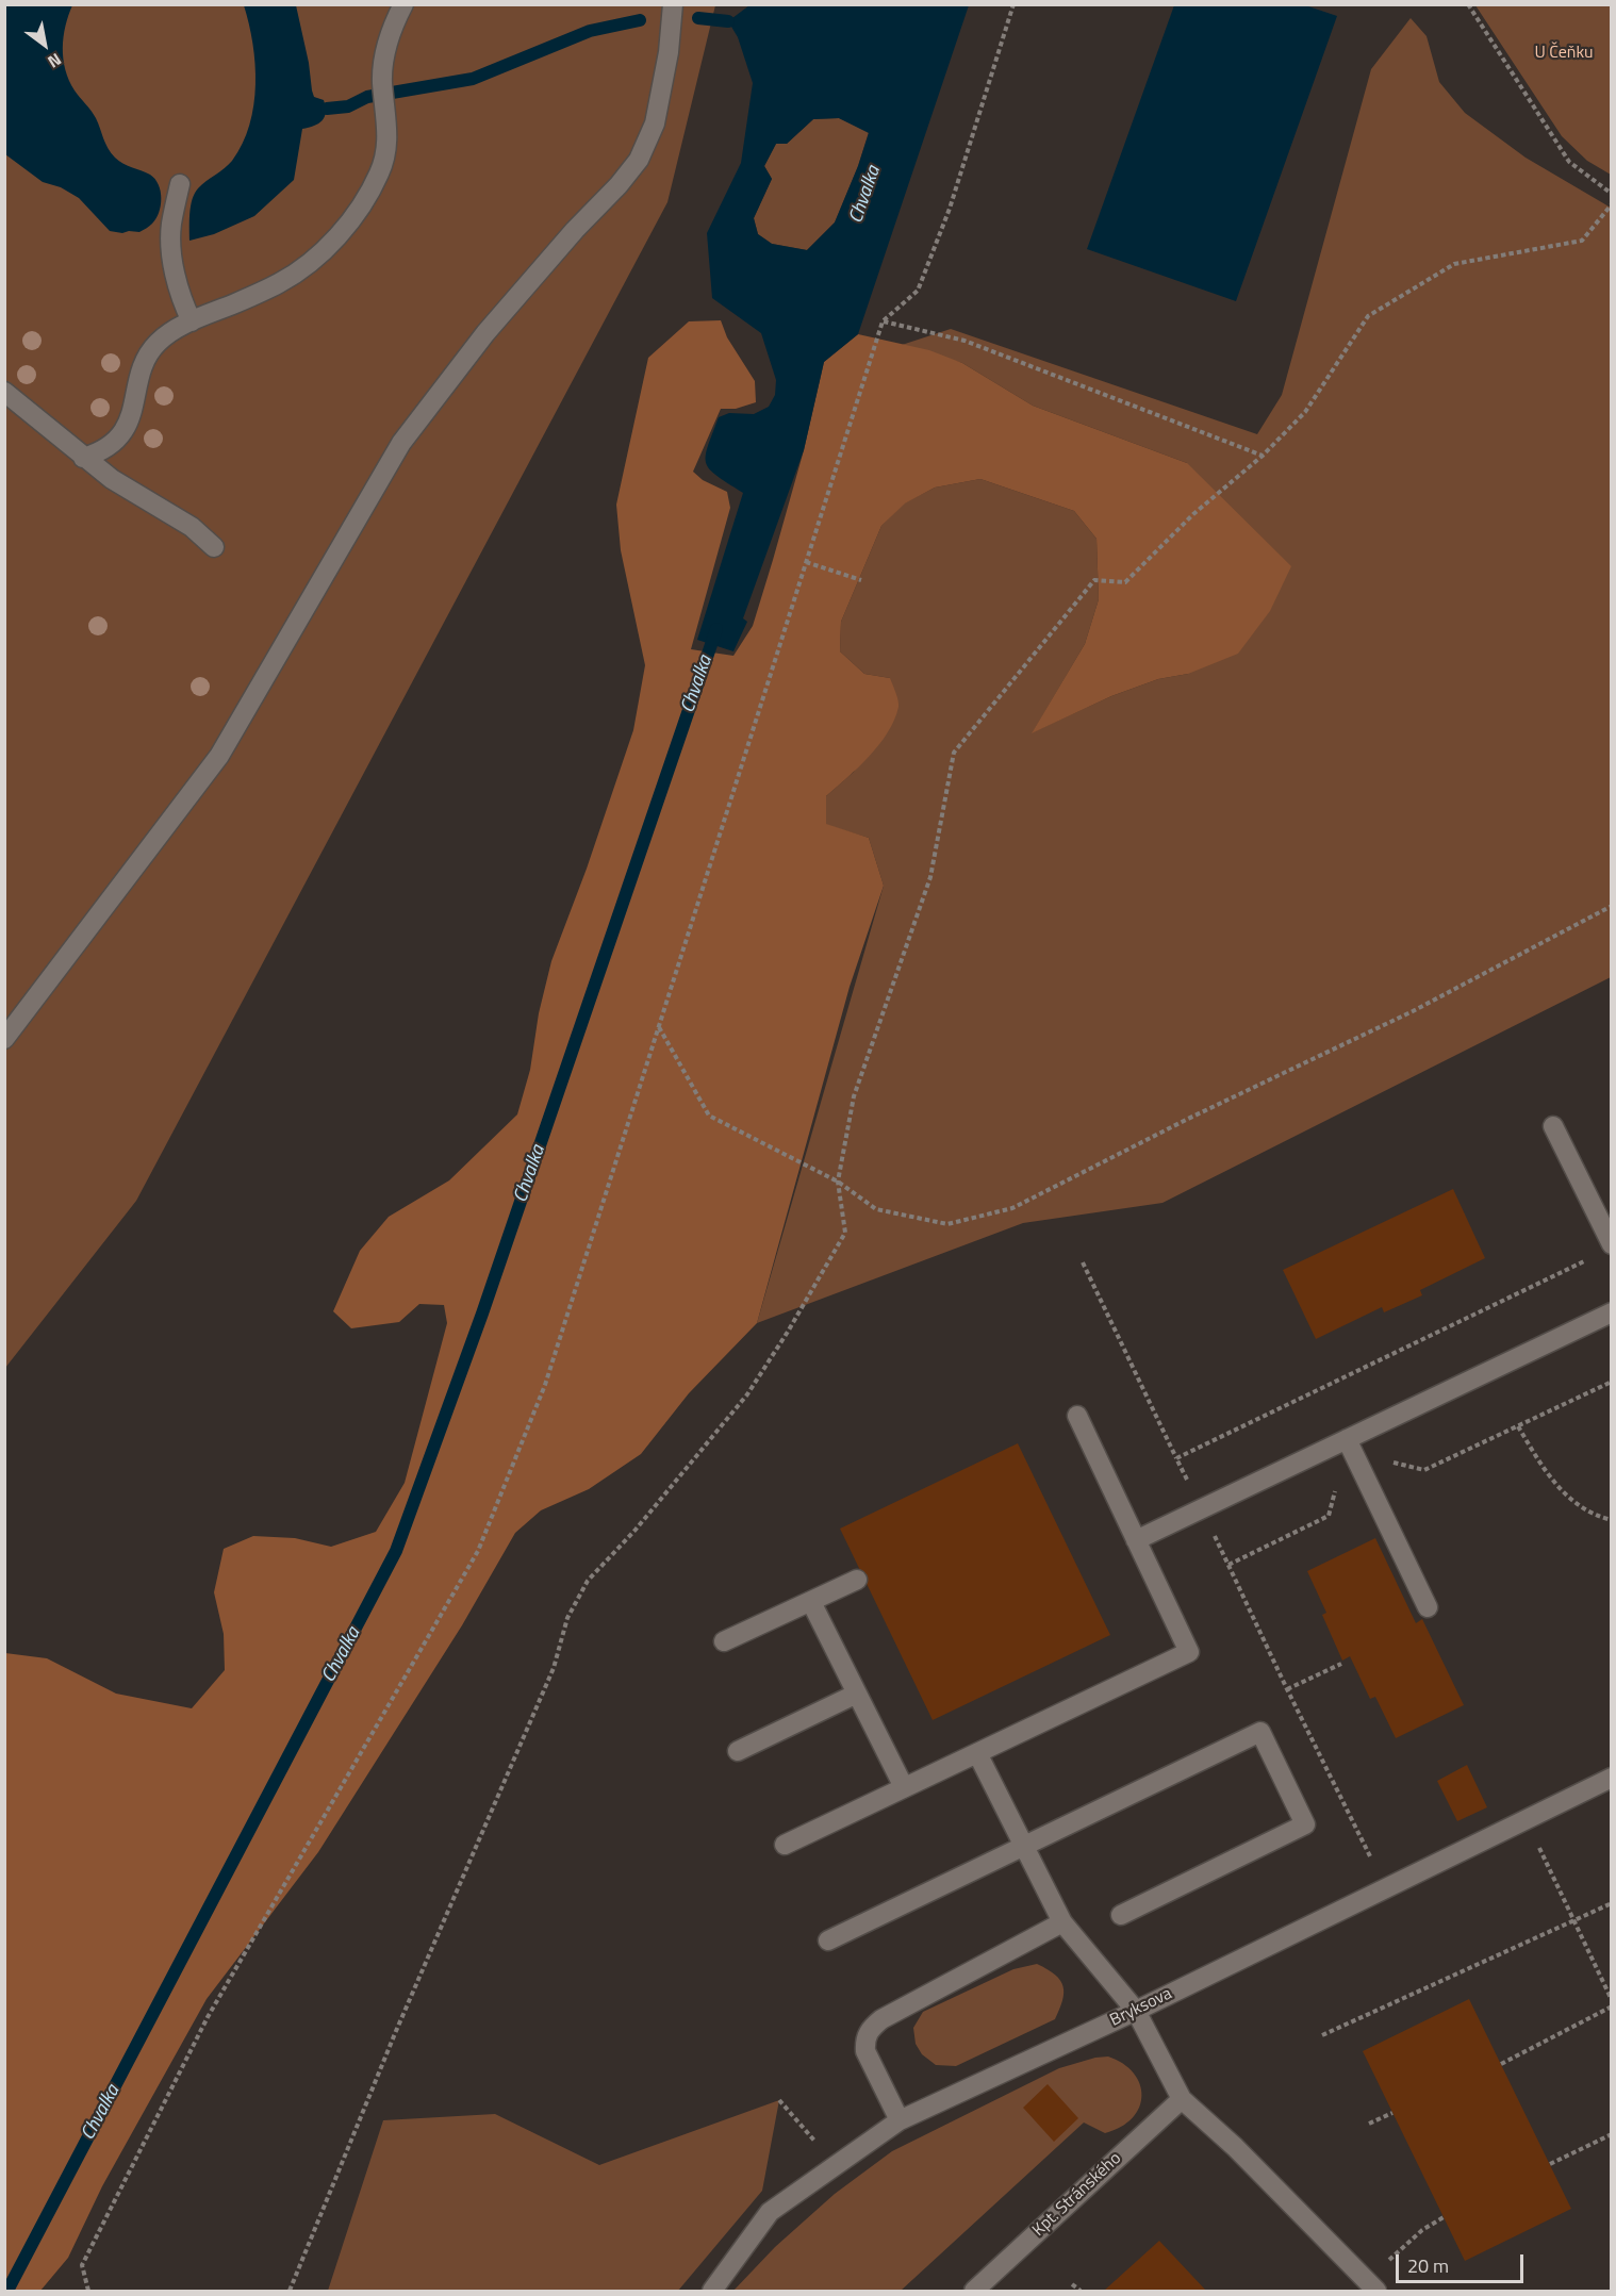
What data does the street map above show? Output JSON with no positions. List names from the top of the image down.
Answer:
{
  "streets": {
    "street": ["Bryksova", "Kpt. Stránského"]
  },
  "water": ["Chvalka"],
  "parks": ["U Čeňku"],
  "scale_bar": "20 m",
  "north": "bottom right"
}
